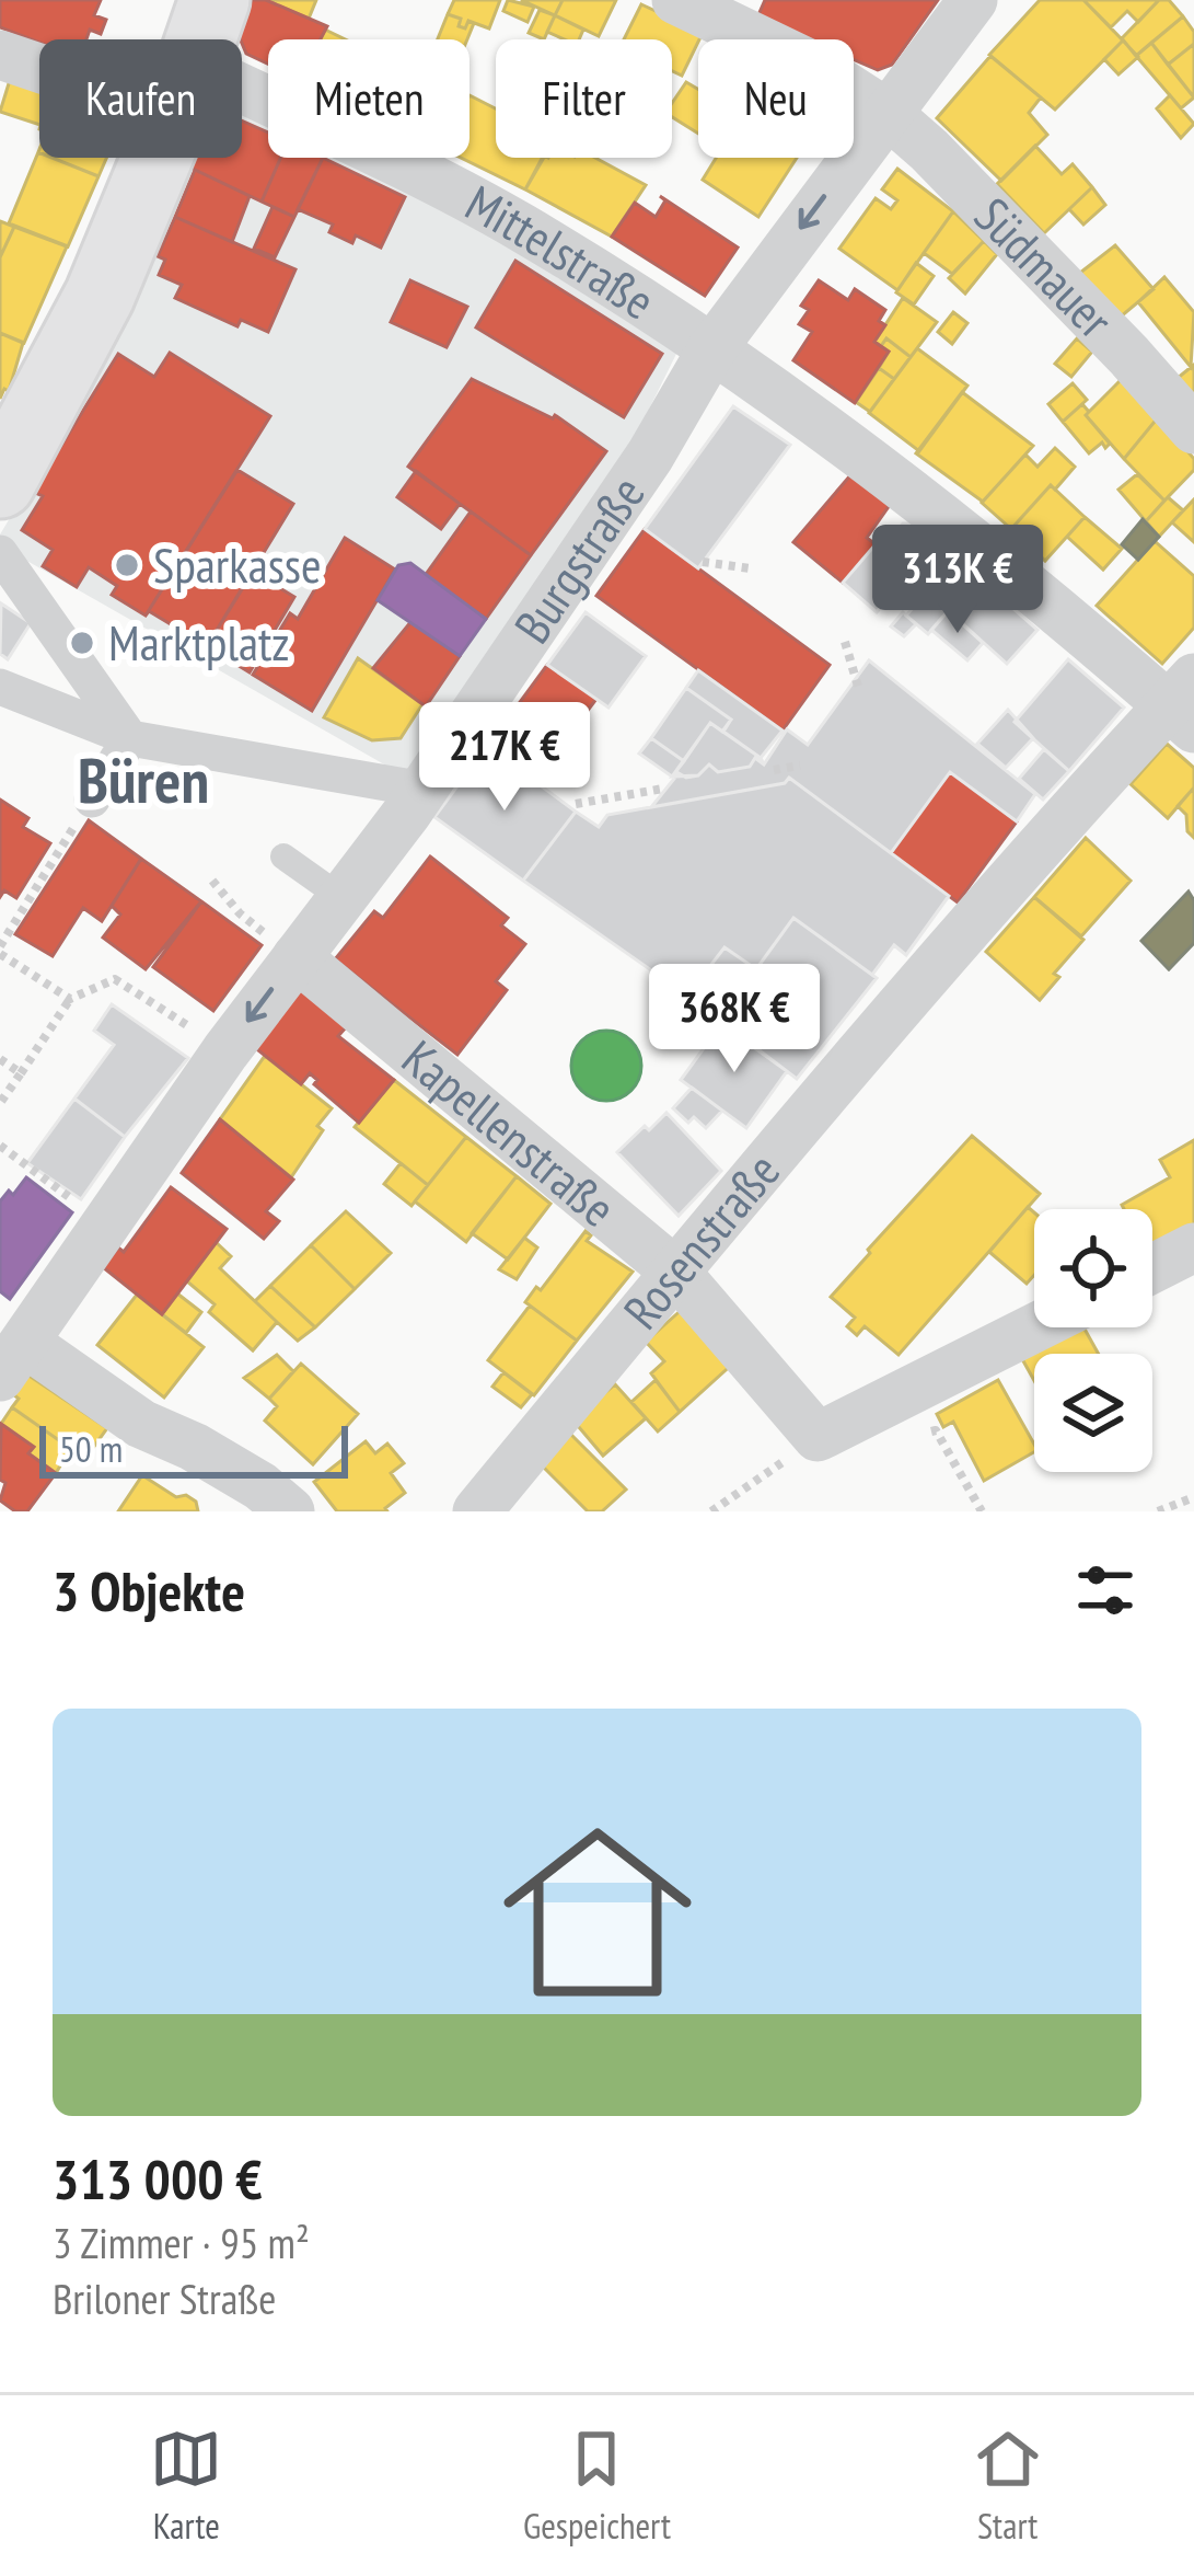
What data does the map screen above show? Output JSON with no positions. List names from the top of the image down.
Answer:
{
  "streets": {
    "street": [
      "Mittelstraße",
      "Südmauer",
      "Burgstraße",
      "Kapellenstraße",
      "Rosenstraße"
    ]
  },
  "crossings": [
    ["Mittelstraße", "Burgstraße"],
    ["Mittelstraße", "Rosenstraße"],
    ["Südmauer", "Burgstraße"],
    ["Burgstraße", "Kapellenstraße"],
    ["Kapellenstraße", "Rosenstraße"]
  ],
  "one_way": ["Burgstraße"],
  "districts": ["Büren"],
  "places": ["Sparkasse", "Marktplatz"],
  "scale_bar": "50 m",
  "page": {
    "chip": [
      "Kaufen",
      "Mieten",
      "Filter",
      "Neu"
    ],
    "price": ["313K €", "217K €", "368K €"],
    "scale": "50 m",
    "heading": "3 Objekte",
    "list": [
      {
        "name": "313 000 €",
        "note": "3 Zimmer · 95 m² · Briloner Straße"
      }
    ],
    "tabs": ["Karte", "Gespeichert", "Start"]
  }
}
